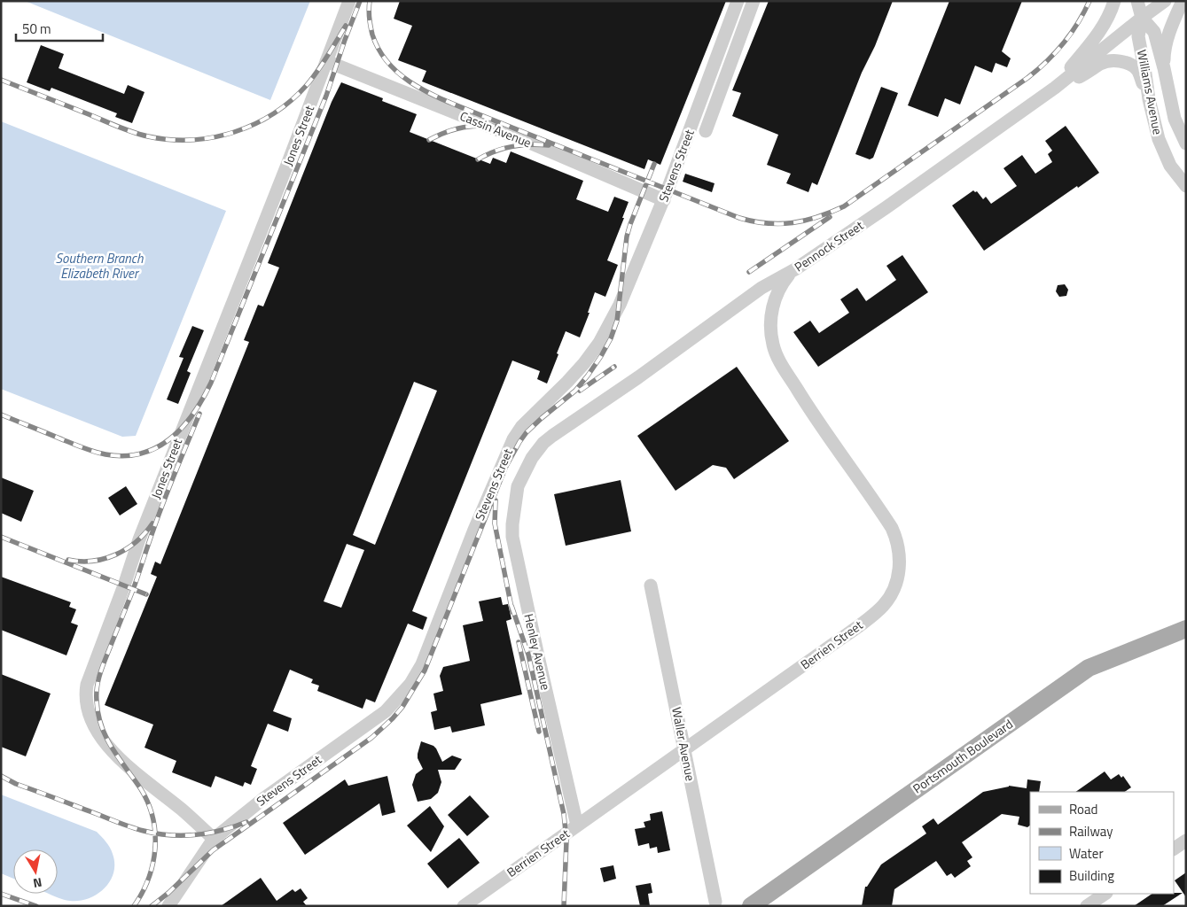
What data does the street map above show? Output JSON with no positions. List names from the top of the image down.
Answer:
{
  "streets": {
    "main road": ["Portsmouth Boulevard"],
    "street": [
      "Williams Avenue",
      "Cassin Avenue",
      "Jones Street",
      "Stevens Street",
      "Pennock Street",
      "Berrien Street",
      "Henley Avenue",
      "Waller Avenue"
    ]
  },
  "crossings": [
    ["Williams Avenue", "Pennock Street"],
    ["Cassin Avenue", "Jones Street"],
    ["Cassin Avenue", "Stevens Street"],
    ["Jones Street", "Stevens Street"],
    ["Pennock Street", "Berrien Street"],
    ["Pennock Street", "Henley Avenue"],
    ["Berrien Street", "Henley Avenue"],
    ["Berrien Street", "Waller Avenue"]
  ],
  "water": ["Southern Branch Elizabeth River"],
  "legend": [
    "Road",
    "Railway",
    "Water",
    "Building"
  ],
  "scale_bar": "50 m",
  "north": "bottom"
}
